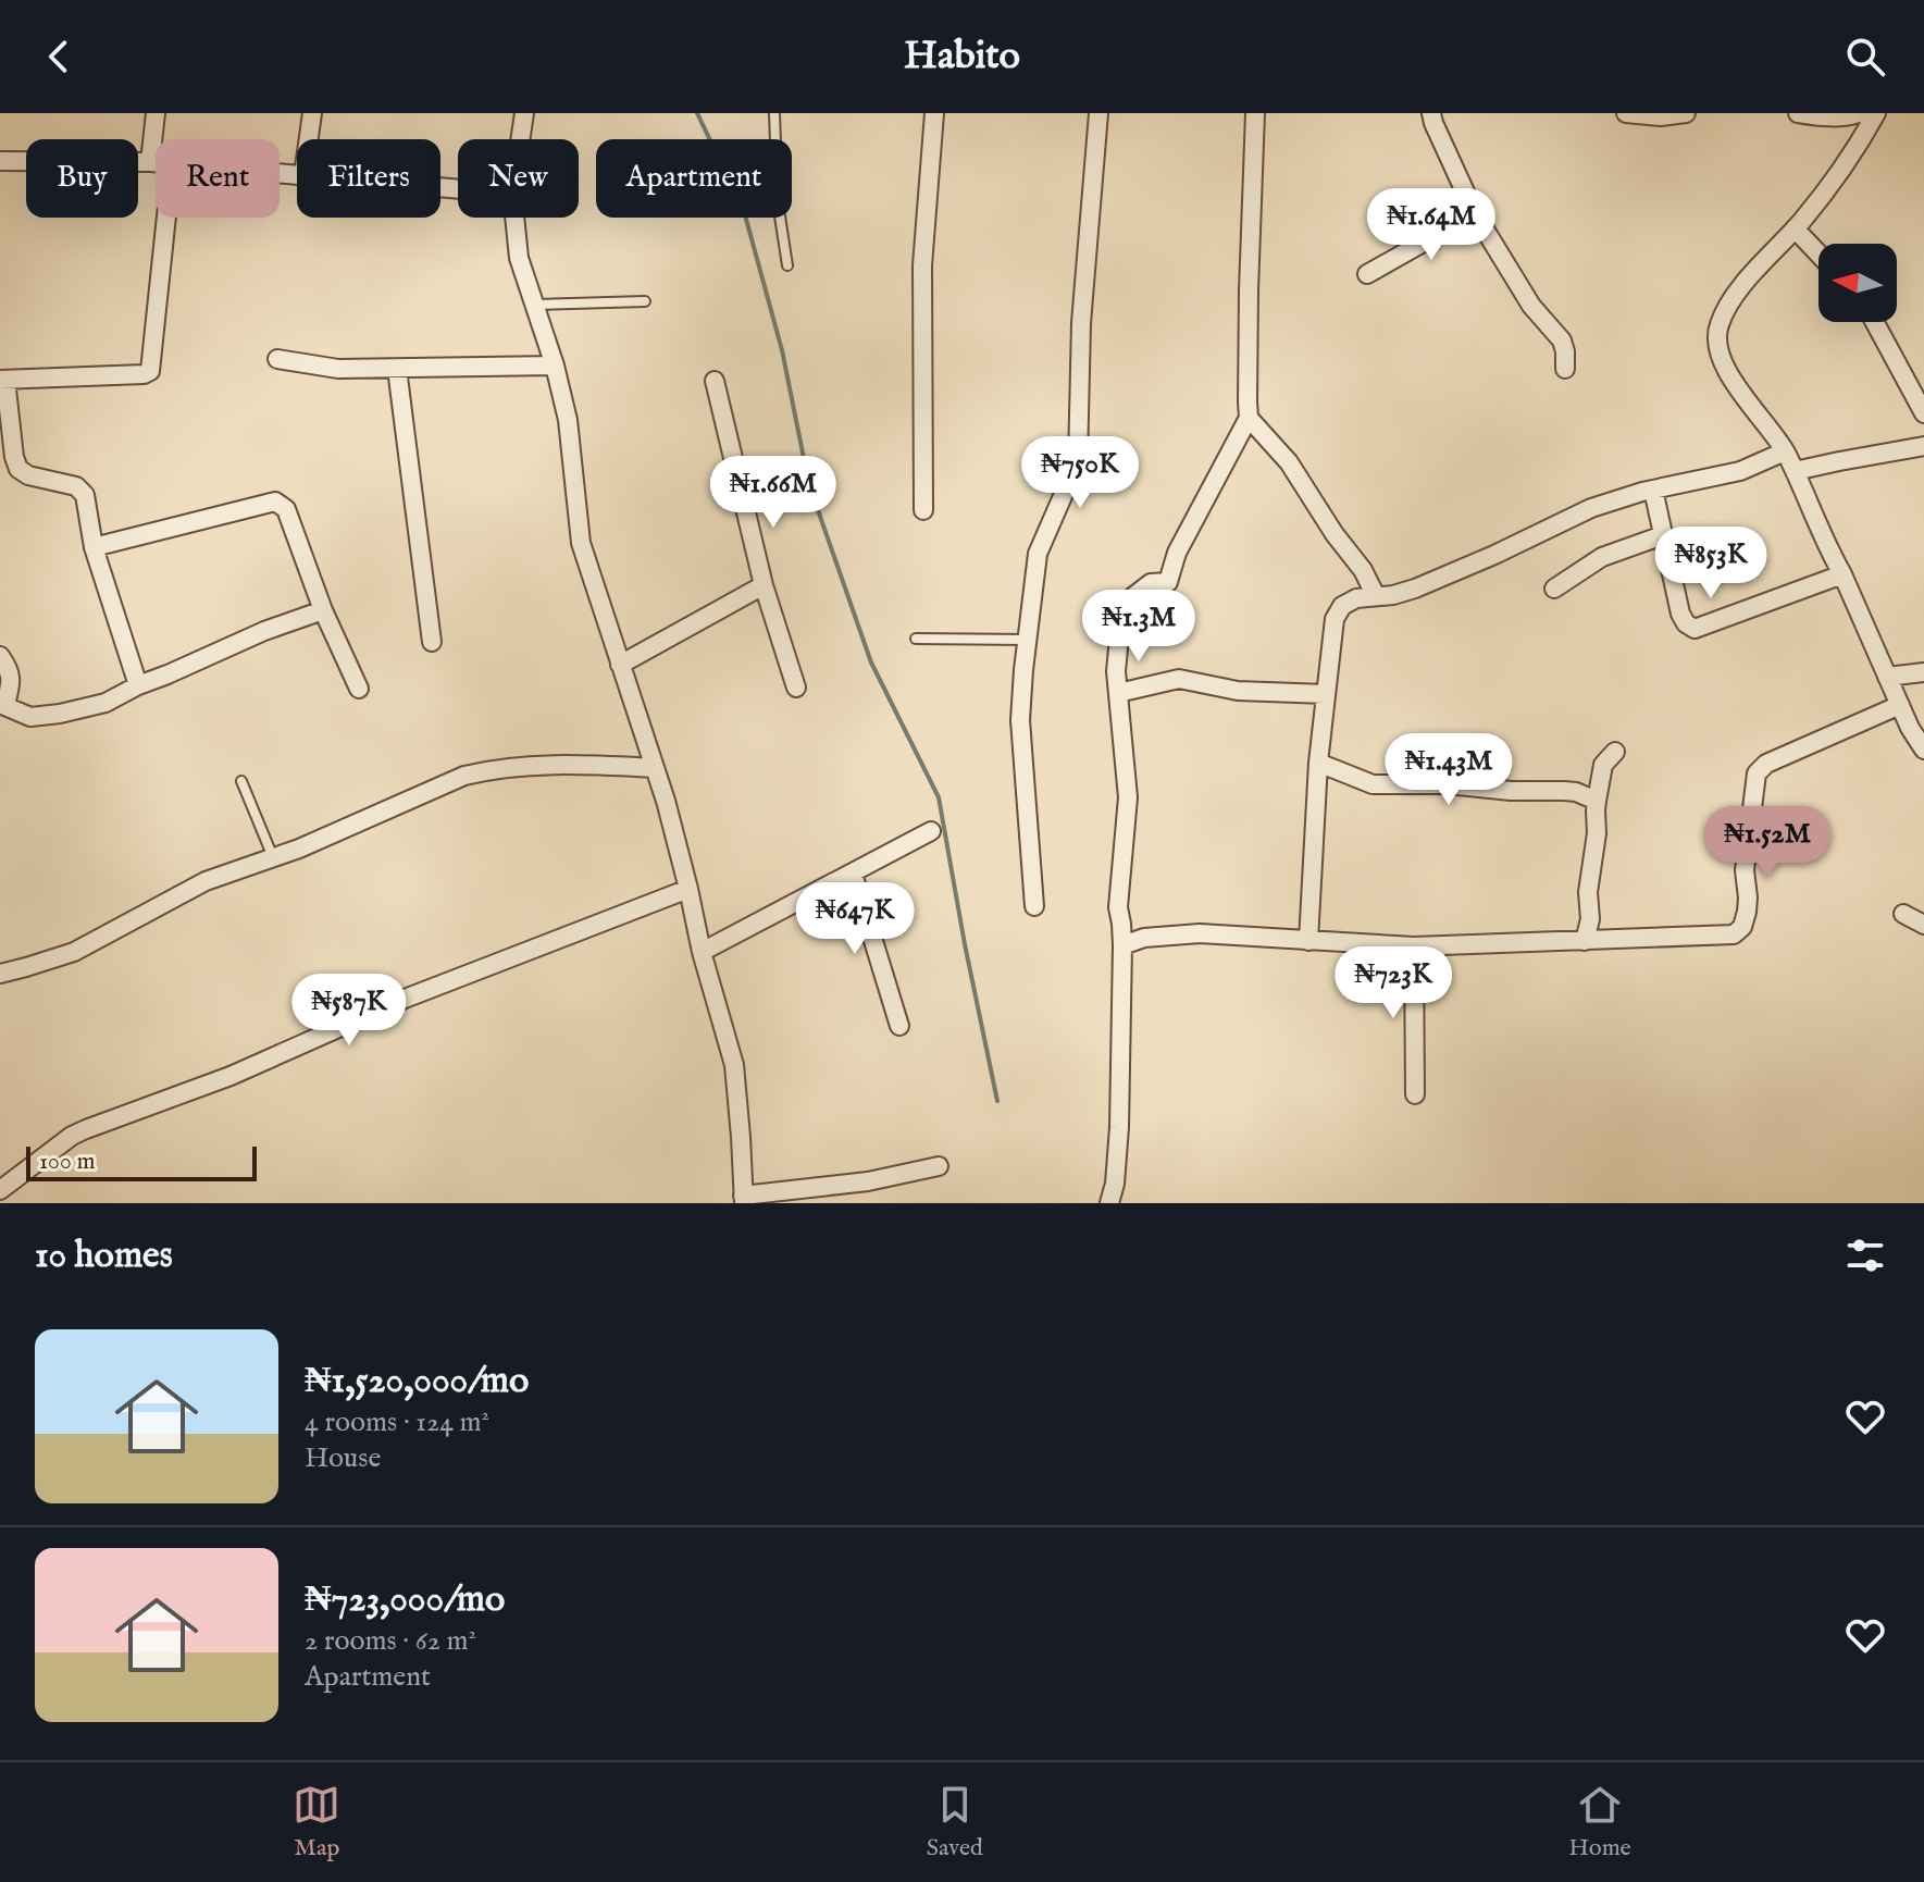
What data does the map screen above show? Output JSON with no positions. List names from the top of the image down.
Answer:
{
  "scale_bar": "100 m",
  "north": "left",
  "page": {
    "header": "Habito",
    "chip": [
      "Buy",
      "Rent",
      "Filters",
      "New",
      "Apartment"
    ],
    "price": [
      "₦1.64M",
      "₦750K",
      "₦1.66M",
      "₦853K",
      "₦1.3M",
      "₦1.43M",
      "₦1.52M",
      "₦647K",
      "₦723K",
      "₦587K"
    ],
    "scale": "100 m",
    "heading": "10 homes",
    "list": [
      {
        "name": "₦1,520,000/mo",
        "note": "4 rooms · 124 m² · House"
      },
      {
        "name": "₦723,000/mo",
        "note": "2 rooms · 62 m² · Apartment"
      }
    ],
    "tabs": ["Map", "Saved", "Home"]
  }
}
